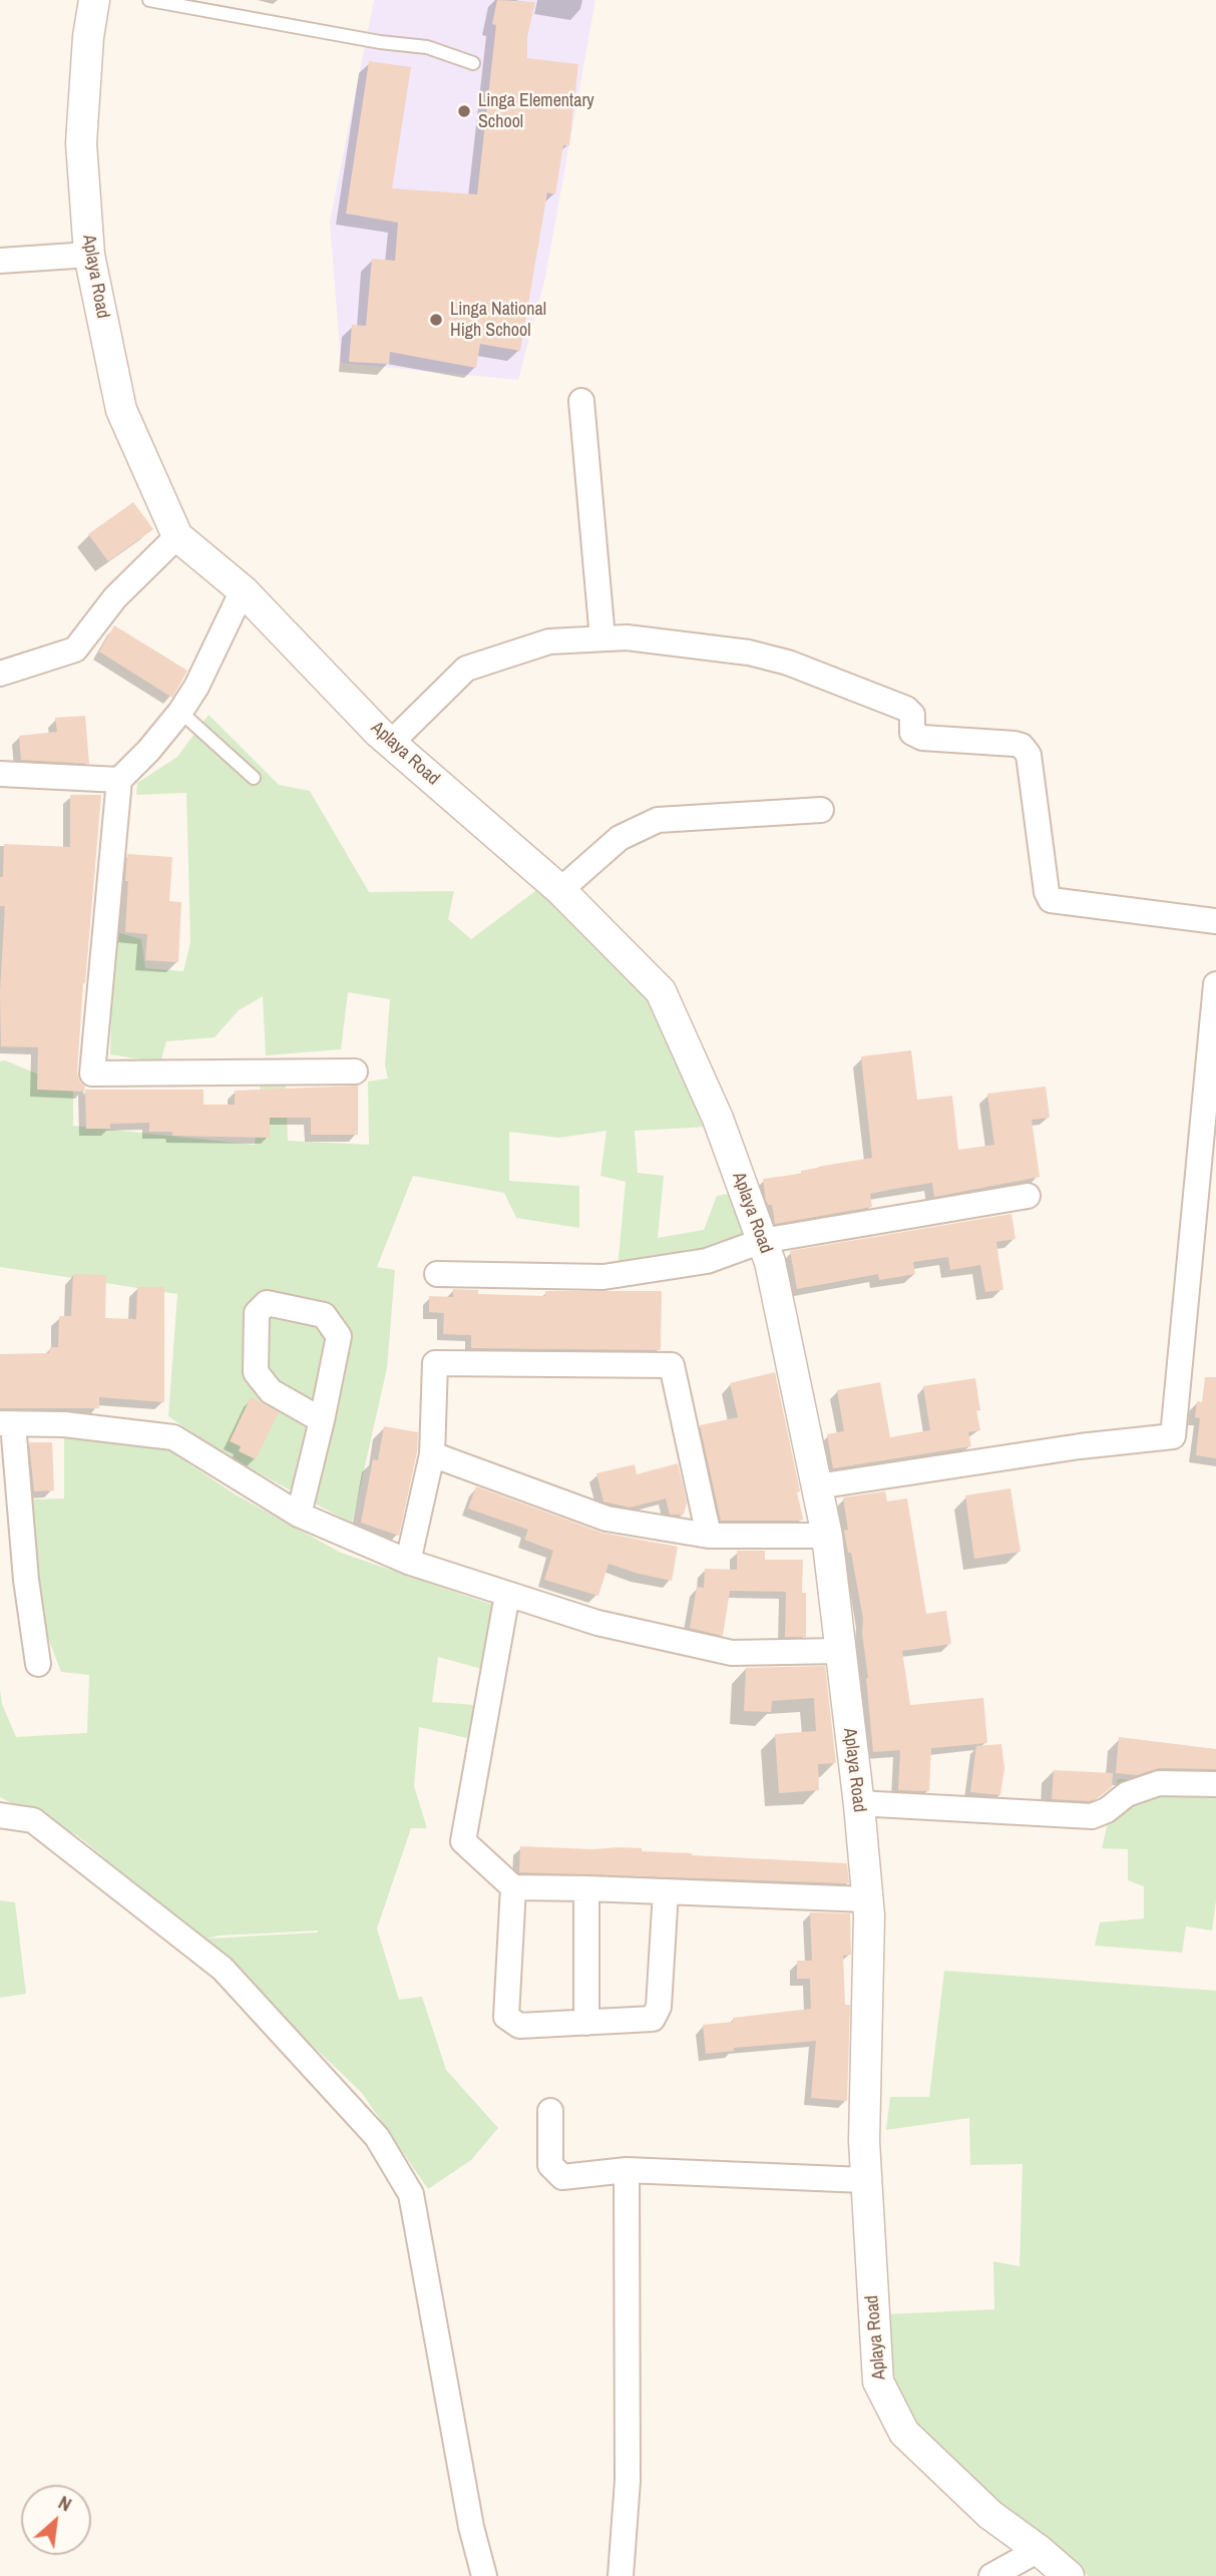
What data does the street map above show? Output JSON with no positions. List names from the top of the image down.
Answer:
{
  "streets": {
    "street": ["Aplaya Road"]
  },
  "places": ["Linga Elementary School", "Linga National High School"],
  "north": "top right"
}
